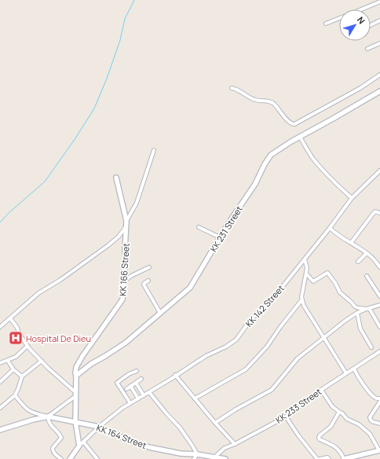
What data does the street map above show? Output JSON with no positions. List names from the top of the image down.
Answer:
{
  "streets": {
    "street": [
      "KK 231 Street",
      "KK 166 Street",
      "KK 142 Street",
      "KK 233 Street",
      "KK 164 Street"
    ]
  },
  "crossings": [
    ["KK 231 Street", "KK 166 Street"],
    ["KK 166 Street", "KK 142 Street"],
    ["KK 166 Street", "KK 164 Street"],
    ["KK 142 Street", "KK 164 Street"],
    ["KK 233 Street", "KK 164 Street"]
  ],
  "places": {
    "hospital": ["Hospital De Dieu"]
  },
  "north": "top right"
}
